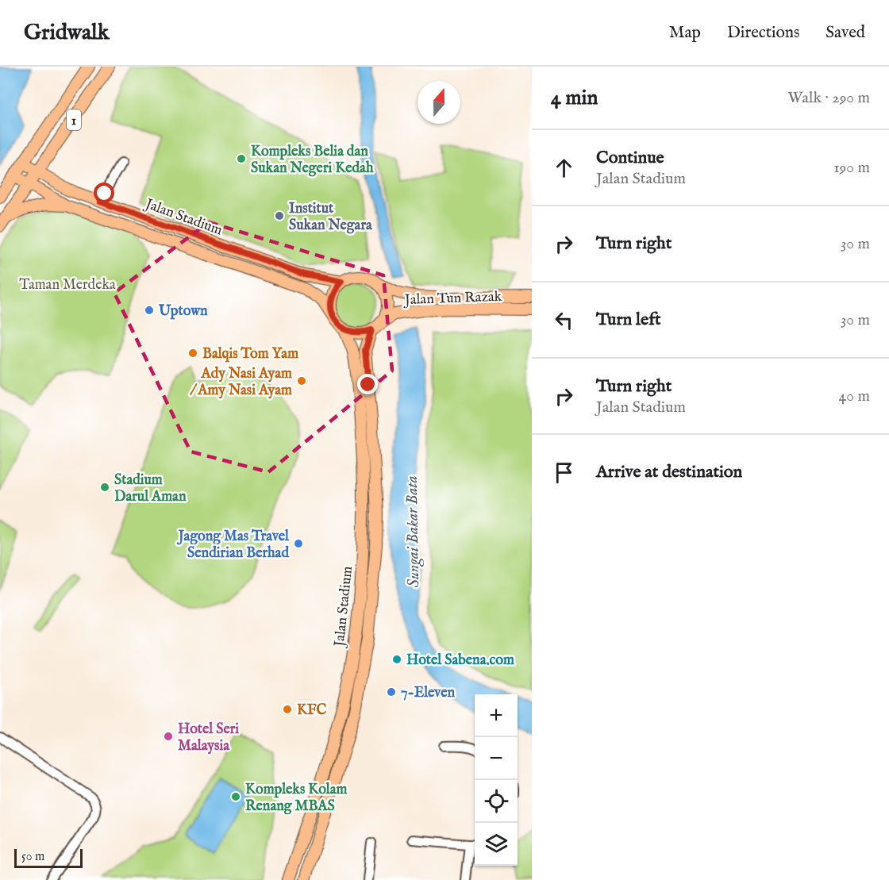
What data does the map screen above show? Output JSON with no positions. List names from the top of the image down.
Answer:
{
  "streets": {
    "main road": ["1", "Jalan Stadium", "Jalan Tun Razak"]
  },
  "crossings": [
    ["1", "Jalan Stadium"],
    ["Jalan Stadium", "Jalan Tun Razak"]
  ],
  "water": ["Sungai Bakar Bata"],
  "parks": ["Taman Merdeka"],
  "places": [
    "Kompleks Belia dan Sukan Negeri Kedah",
    "Institut Sukan Negara",
    "Uptown",
    "Balqis Tom Yam",
    "Ady Nasi Ayam / Amy Nasi Ayam",
    "Stadium Darul Aman",
    "Jagong Mas Travel Sendirian Berhad",
    "Hotel Sabena.com",
    "7-Eleven",
    "KFC",
    "Hotel Seri Malaysia",
    "Kompleks Kolam Renang MBAS"
  ],
  "scale_bar": "50 m",
  "north": "top",
  "page": {
    "header": "Gridwalk",
    "nav": ["Map", "Directions", "Saved"],
    "heading": ["4 min", "Walk · 290 m"],
    "list": [
      ["Continue", "Jalan Stadium", "190 m"],
      ["Turn right", "30 m"],
      ["Turn left", "30 m"],
      ["Turn right", "Jalan Stadium", "40 m"],
      "Arrive at destination"
    ],
    "map_buttons": ["+", "−"],
    "scale": "50 m"
  }
}
